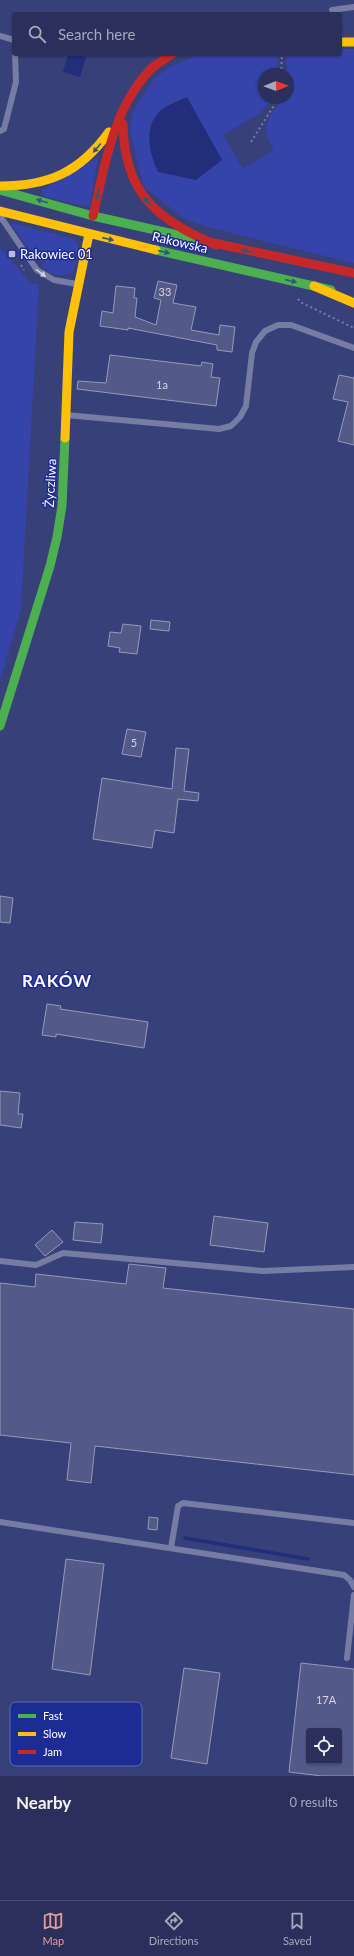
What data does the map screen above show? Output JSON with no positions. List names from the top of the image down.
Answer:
{
  "streets": {
    "main road": ["Rakowska", "Życzliwa"]
  },
  "crossings": [
    ["Rakowska", "Życzliwa"]
  ],
  "districts": ["RAKÓW"],
  "places": {
    "transit": ["Rakowiec 01"]
  },
  "house_numbers": [
    "33",
    "1a",
    "5",
    "17A"
  ],
  "legend": ["Fast", "Slow", "Jam"],
  "north": "right",
  "page": {
    "search": "Search here",
    "heading": ["Nearby", "0 results"],
    "nav": ["Map", "Directions", "Saved"]
  }
}
